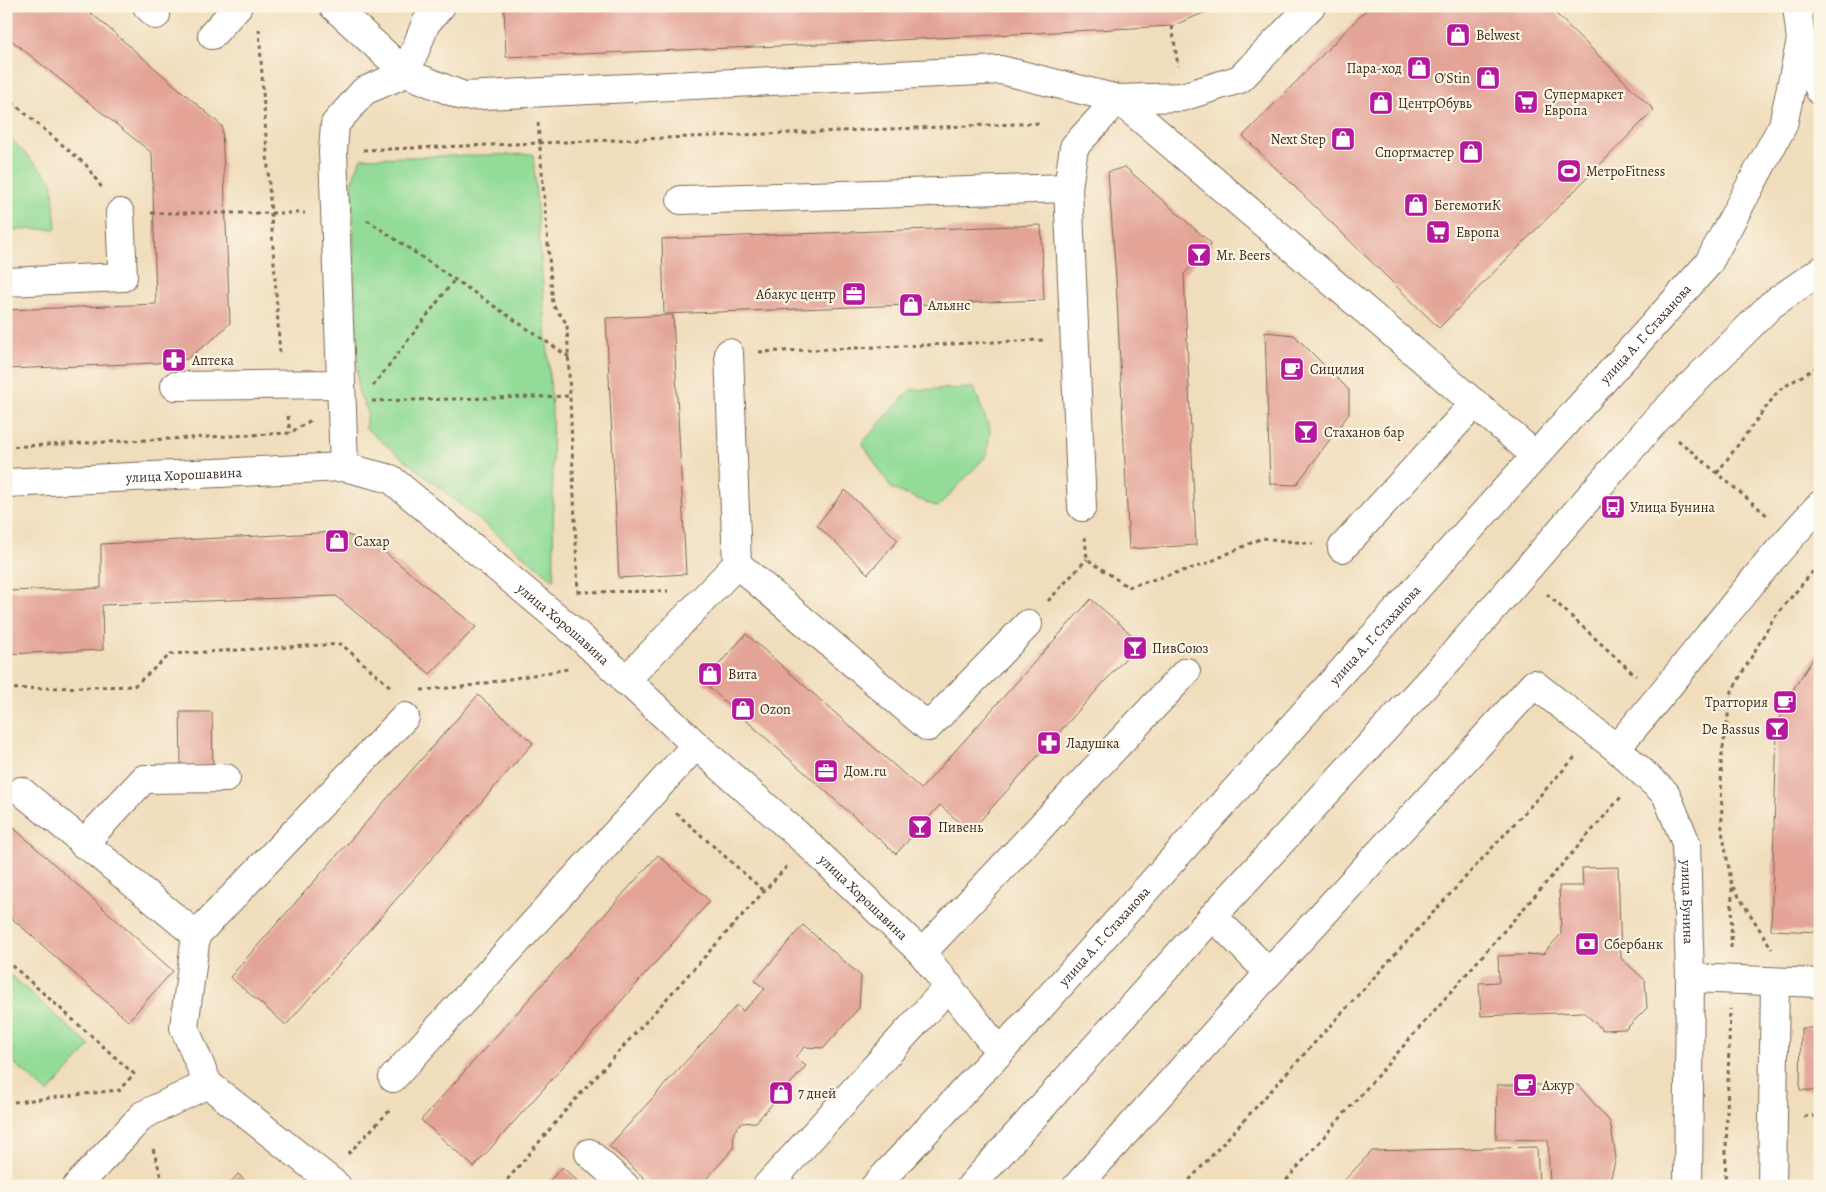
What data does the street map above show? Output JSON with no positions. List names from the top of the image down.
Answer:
{
  "streets": {
    "main road": ["улица А. Г. Стаханова", "улица Хорошавина", "улица Бунина"]
  },
  "crossings": [
    ["улица А. Г. Стаханова", "улица Хорошавина"]
  ],
  "places": {
    "shop": [
      "Belwest",
      "Пара-ход",
      "O'Stin",
      "ЦентрОбувь",
      "Next Step",
      "Спортмастер",
      "БегемотиК",
      "Альянс",
      "Сахар",
      "Вита",
      "Ozon",
      "7 дней"
    ],
    "supermarket": ["Супермаркет Европа", "Европа"],
    "sports": ["МетроFitness"],
    "bar": [
      "Mr. Beers",
      "Стаханов бар",
      "ПивСоюз",
      "De Bassus",
      "Пивень"
    ],
    "office": ["Абакус центр", "Дом.ru"],
    "pharmacy": ["Аптека", "Ладушка"],
    "cafe": ["Сицилия", "Траттория", "Ажур"],
    "bus stop": ["Улица Бунина"],
    "bank": ["Сбербанк"]
  }
}
